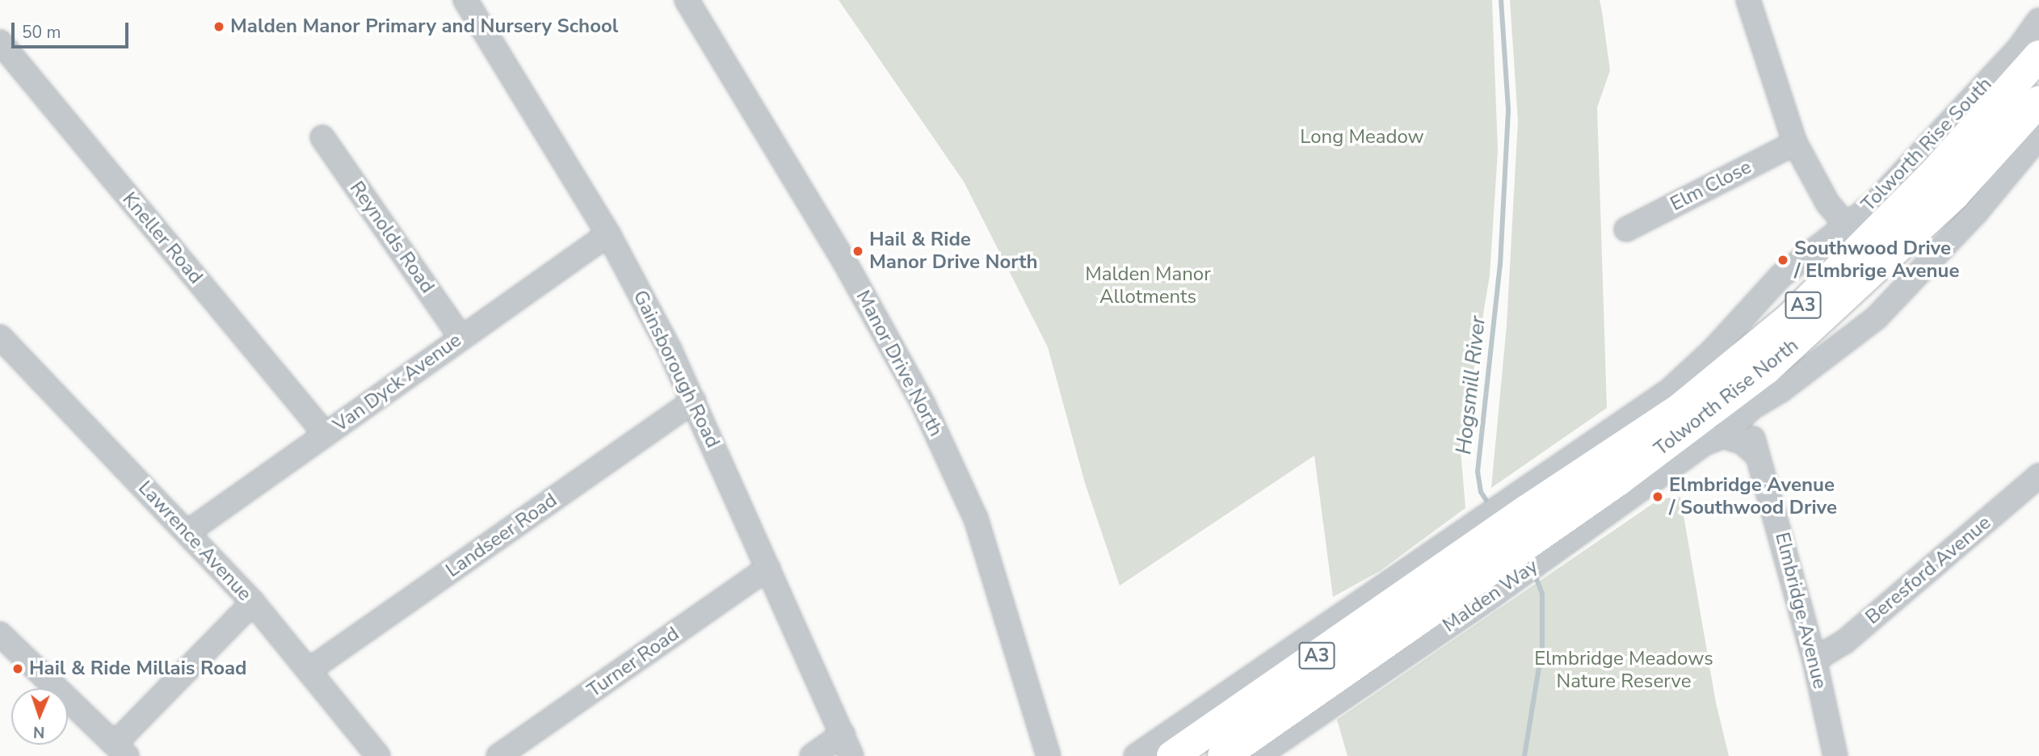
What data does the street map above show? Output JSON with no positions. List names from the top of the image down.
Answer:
{
  "streets": {
    "highway": [
      "Tolworth Rise South",
      "A3",
      "Tolworth Rise North",
      "Malden Way"
    ],
    "street": [
      "Elm Close",
      "Reynolds Road",
      "Kneller Road",
      "Manor Drive North",
      "Gainsborough Road",
      "Van Dyck Avenue",
      "Landseer Road",
      "Lawrence Avenue",
      "Beresford Avenue",
      "Elmbridge Avenue",
      "Turner Road"
    ]
  },
  "crossings": [
    ["Tolworth Rise South", "Tolworth Rise North"],
    ["Tolworth Rise South", "Malden Way"],
    ["Reynolds Road", "Van Dyck Avenue"],
    ["Kneller Road", "Van Dyck Avenue"],
    ["Gainsborough Road", "Van Dyck Avenue"],
    ["Gainsborough Road", "Landseer Road"],
    ["Gainsborough Road", "Turner Road"],
    ["Van Dyck Avenue", "Lawrence Avenue"],
    ["Tolworth Rise North", "Malden Way"],
    ["Tolworth Rise North", "Elmbridge Avenue"],
    ["Landseer Road", "Lawrence Avenue"],
    ["Beresford Avenue", "Elmbridge Avenue"],
    ["Malden Way", "Elmbridge Avenue"]
  ],
  "water": ["Hogsmill River"],
  "parks": ["Long Meadow", "Malden Manor Allotments", "Elmbridge Meadows Nature Reserve"],
  "places": [
    "Malden Manor Primary and Nursery School",
    "Hail & Ride Manor Drive North",
    "Southwood Drive / Elmbrige Avenue",
    "Elmbridge Avenue / Southwood Drive",
    "Hail & Ride Millais Road"
  ],
  "scale_bar": "50 m",
  "north": "bottom"
}
